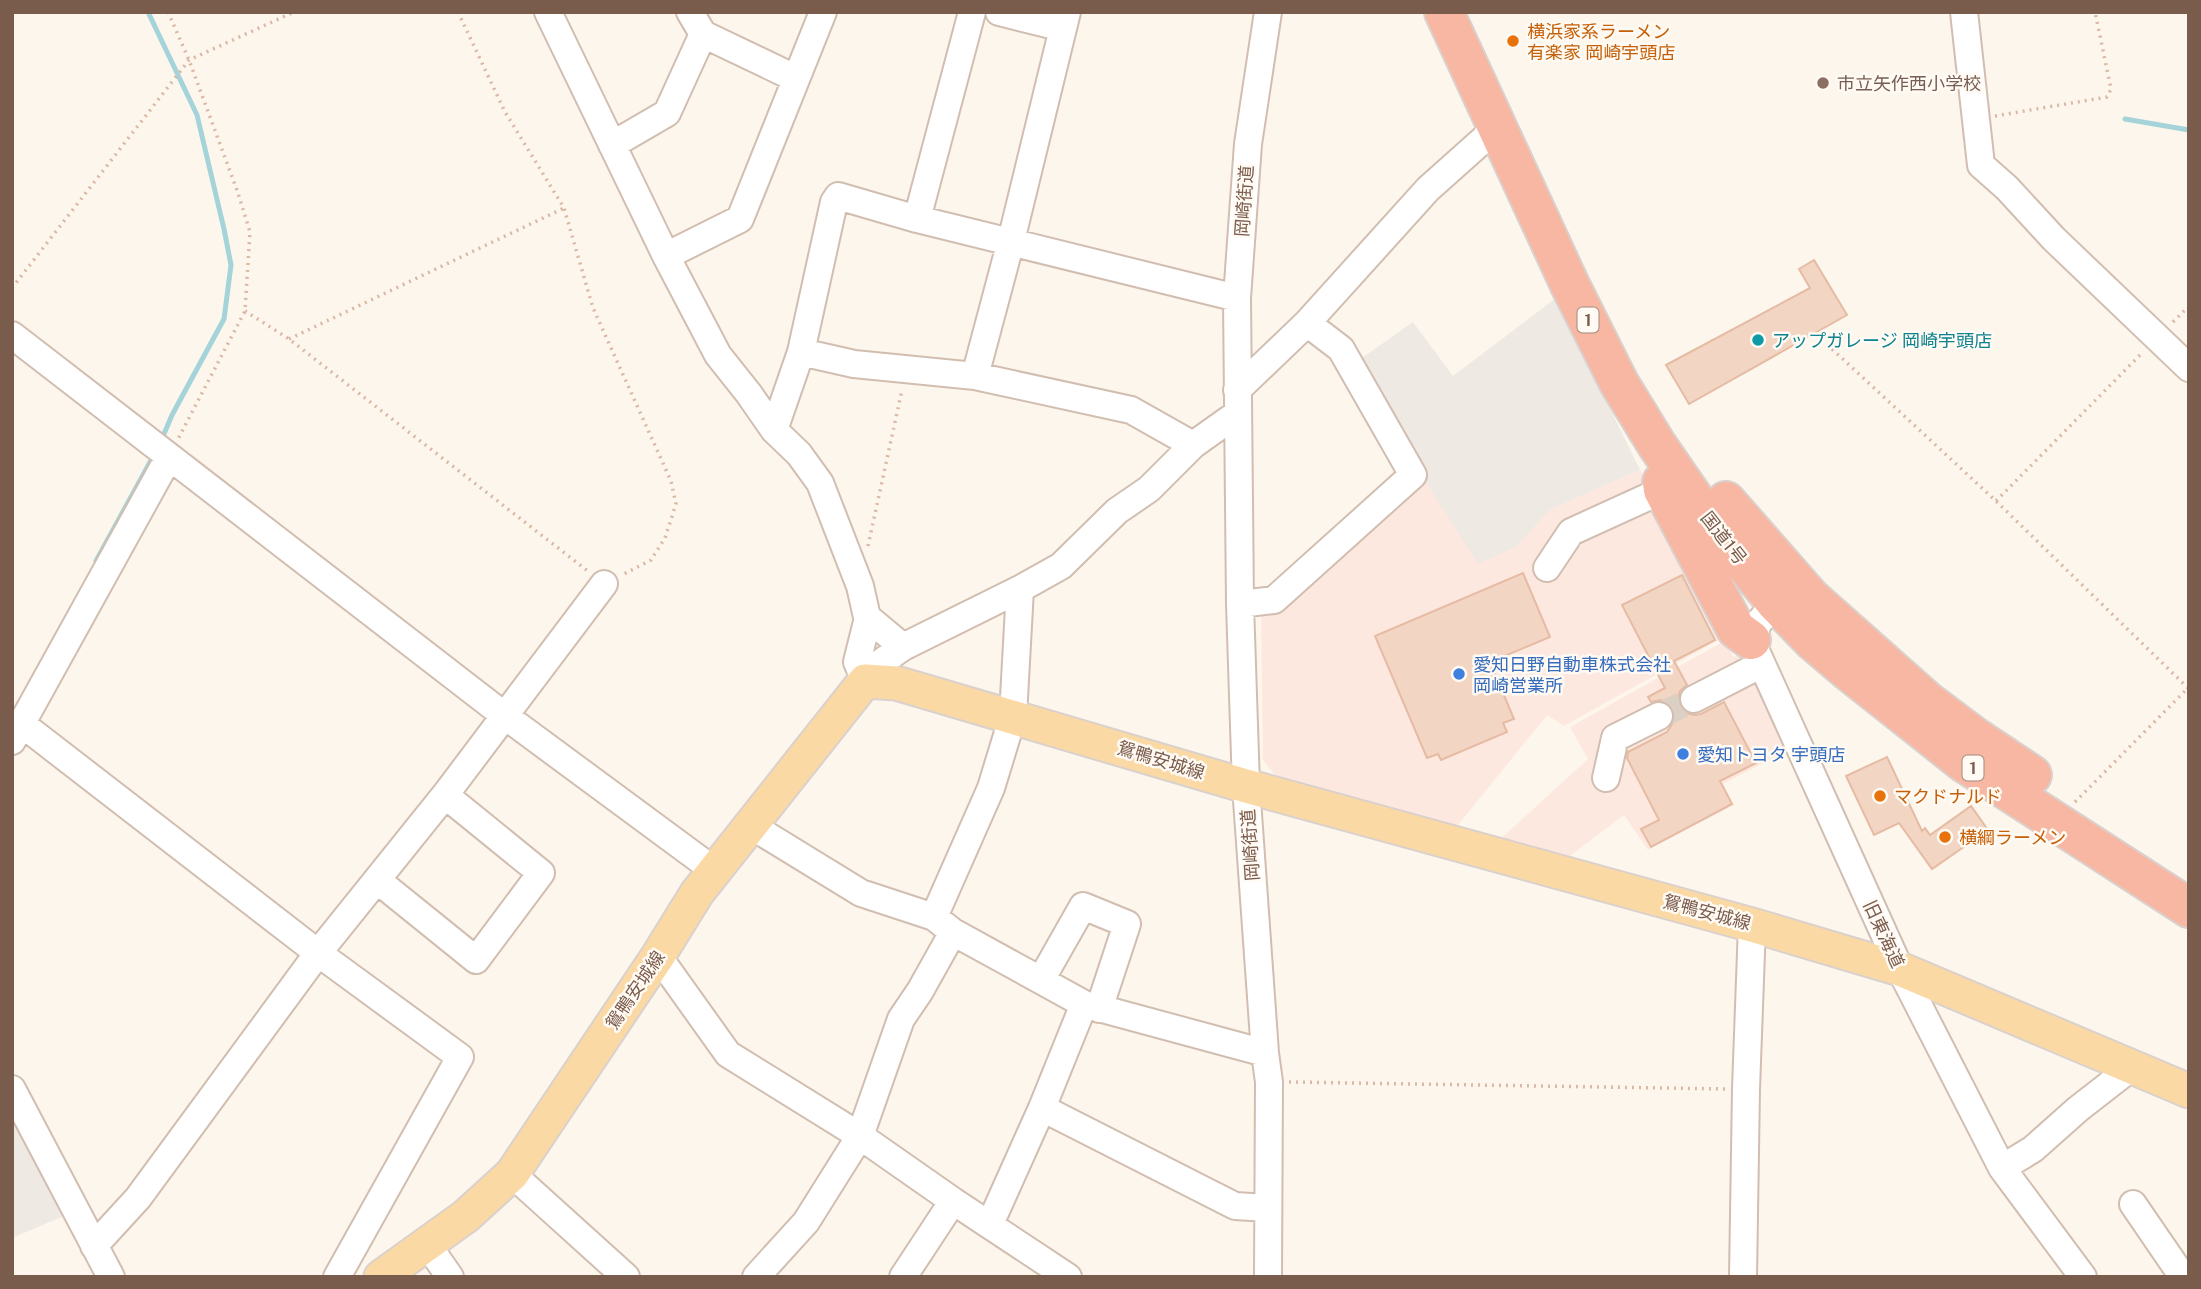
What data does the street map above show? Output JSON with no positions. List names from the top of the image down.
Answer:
{
  "streets": {
    "highway": ["1", "国道1号"],
    "main road": ["鴛鴨安城線"],
    "street": ["岡崎街道", "旧東海道"]
  },
  "crossings": [
    ["岡崎街道", "鴛鴨安城線"],
    ["鴛鴨安城線", "旧東海道"]
  ],
  "places": [
    "横浜家系ラーメン 有楽家 岡崎宇頭店",
    "市立矢作西小学校",
    "アップガレージ 岡崎宇頭店",
    "愛知日野自動車株式会社 岡崎営業所",
    "愛知トヨタ 宇頭店",
    "マクドナルド",
    "横綱ラーメン"
  ]
}
